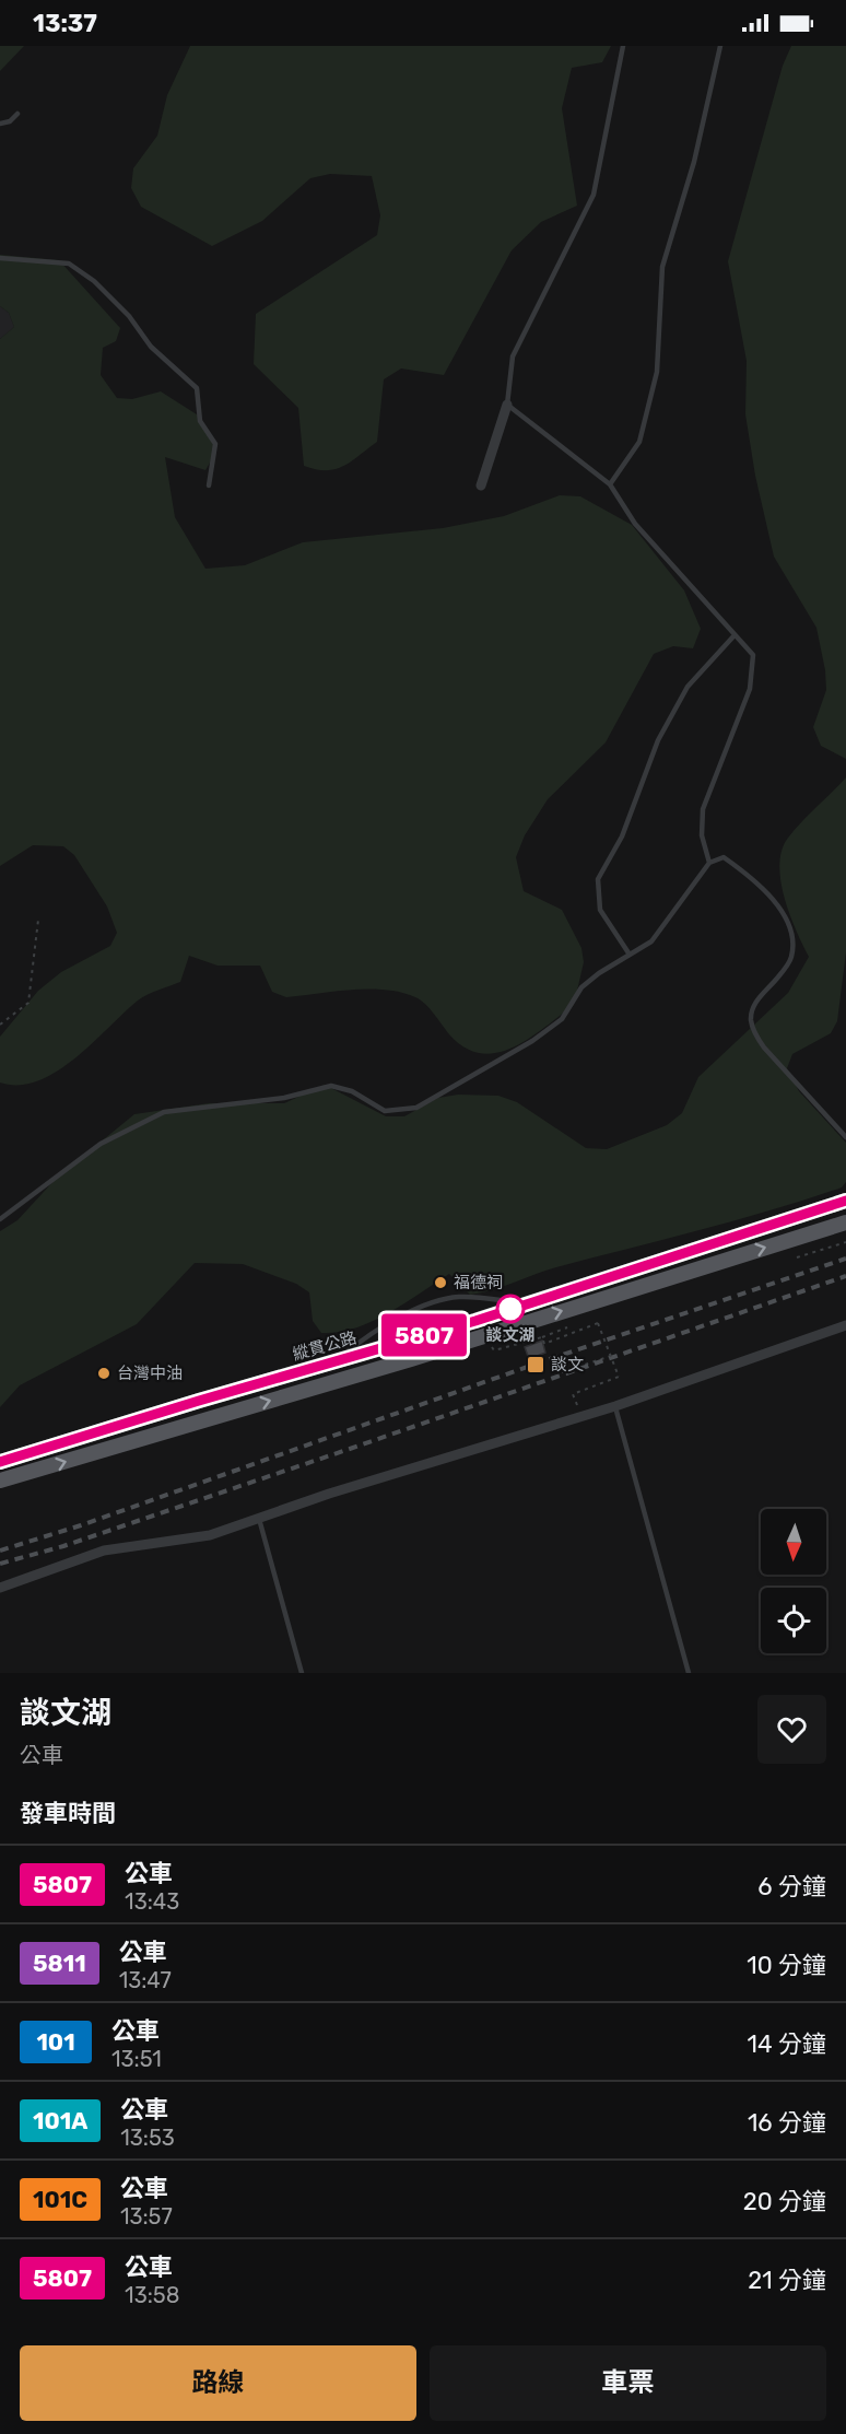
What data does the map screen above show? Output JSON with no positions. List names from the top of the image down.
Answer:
{
  "streets": {
    "main road": ["縱貫公路"]
  },
  "places": {
    "other": ["福德祠", "談文湖", "台灣中油"],
    "transit": ["談文"]
  },
  "lines": ["bus line 5807"],
  "north": "bottom",
  "page": {
    "status": "13:37",
    "on_map": "5807",
    "heading": [
      ["談文湖", "公車"],
      "發車時間"
    ],
    "list": [
      {
        "mark": "5807",
        "name": "公車",
        "note": "13:43",
        "value": "6 分鐘"
      },
      {
        "mark": "5811",
        "name": "公車",
        "note": "13:47",
        "value": "10 分鐘"
      },
      {
        "mark": "101",
        "name": "公車",
        "note": "13:51",
        "value": "14 分鐘"
      },
      {
        "mark": "101A",
        "name": "公車",
        "note": "13:53",
        "value": "16 分鐘"
      },
      {
        "mark": "101C",
        "name": "公車",
        "note": "13:57",
        "value": "20 分鐘"
      },
      {
        "mark": "5807",
        "name": "公車",
        "note": "13:58",
        "value": "21 分鐘"
      }
    ],
    "buttons": ["路線", "車票"]
  }
}
